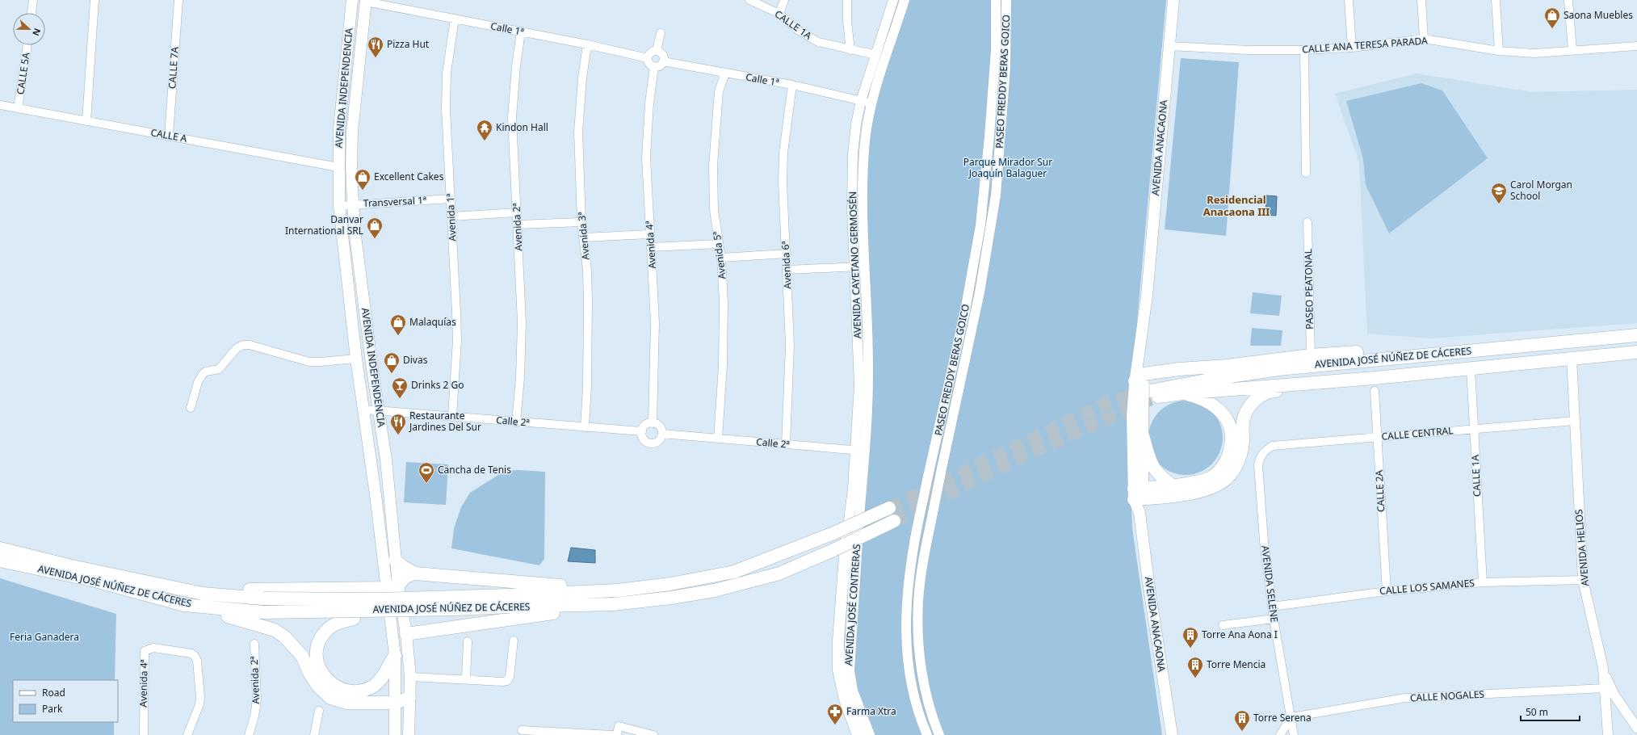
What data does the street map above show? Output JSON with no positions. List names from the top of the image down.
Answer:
{
  "streets": {
    "main road": [
      "AVENIDA INDEPENDENCIA",
      "AVENIDA ANACAONA",
      "AVENIDA JOSÉ NÚÑEZ DE CÁCERES",
      "AVENIDA JOSÉ CONTRERAS"
    ],
    "street": [
      "CALLE 1A",
      "Calle 1ª",
      "CALLE ANA TERESA PARADA",
      "CALLE 7A",
      "CALLE 5A",
      "PASEO FREDDY BERAS GOICO",
      "CALLE A",
      "Transversal 1ª",
      "Avenida 1ª",
      "Avenida 2ª",
      "Avenida 3ª",
      "Avenida 4ª",
      "Avenida 5ª",
      "Avenida 6ª",
      "AVENIDA CAYETANO GERMOSÉN",
      "PASEO PEATONAL",
      "Calle 2ª",
      "CALLE CENTRAL",
      "CALLE 2A",
      "AVENIDA HELIOS",
      "AVENIDA SELENE",
      "CALLE LOS SAMANES",
      "CALLE NOGALES"
    ]
  },
  "crossings": [
    ["CALLE 1A", "AVENIDA CAYETANO GERMOSÉN"],
    ["CALLE 1A", "AVENIDA JOSÉ NÚÑEZ DE CÁCERES"],
    ["CALLE 1A", "CALLE CENTRAL"],
    ["CALLE 1A", "CALLE LOS SAMANES"],
    ["Calle 1ª", "AVENIDA INDEPENDENCIA"],
    ["Calle 1ª", "Avenida 1ª"],
    ["Calle 1ª", "Avenida 2ª"],
    ["Calle 1ª", "Avenida 3ª"],
    ["Calle 1ª", "Avenida 4ª"],
    ["Calle 1ª", "Avenida 5ª"],
    ["Calle 1ª", "Avenida 6ª"],
    ["Calle 1ª", "AVENIDA CAYETANO GERMOSÉN"],
    ["CALLE ANA TERESA PARADA", "AVENIDA ANACAONA"],
    ["CALLE 7A", "CALLE A"],
    ["CALLE 5A", "CALLE A"],
    ["AVENIDA INDEPENDENCIA", "CALLE A"],
    ["AVENIDA INDEPENDENCIA", "Transversal 1ª"],
    ["AVENIDA INDEPENDENCIA", "Calle 2ª"],
    ["AVENIDA ANACAONA", "AVENIDA JOSÉ NÚÑEZ DE CÁCERES"],
    ["Transversal 1ª", "Avenida 1ª"],
    ["Avenida 1ª", "Calle 2ª"],
    ["Avenida 2ª", "Calle 2ª"],
    ["Avenida 3ª", "Calle 2ª"],
    ["Avenida 4ª", "Calle 2ª"],
    ["Avenida 5ª", "Calle 2ª"],
    ["Avenida 6ª", "Calle 2ª"],
    ["AVENIDA CAYETANO GERMOSÉN", "Calle 2ª"],
    ["AVENIDA CAYETANO GERMOSÉN", "AVENIDA JOSÉ CONTRERAS"],
    ["AVENIDA JOSÉ NÚÑEZ DE CÁCERES", "AVENIDA HELIOS"],
    ["CALLE CENTRAL", "CALLE 2A"],
    ["CALLE CENTRAL", "AVENIDA HELIOS"],
    ["CALLE CENTRAL", "AVENIDA SELENE"],
    ["CALLE 2A", "CALLE LOS SAMANES"],
    ["AVENIDA HELIOS", "CALLE LOS SAMANES"],
    ["AVENIDA HELIOS", "CALLE NOGALES"],
    ["AVENIDA SELENE", "CALLE LOS SAMANES"],
    ["AVENIDA SELENE", "CALLE NOGALES"]
  ],
  "districts": ["Residencial Anacaona III"],
  "parks": ["Parque Mirador Sur Joaquín Balaguer", "Feria Ganadera"],
  "places": {
    "shop": [
      "Saona Muebles",
      "Excellent Cakes",
      "Danvar International SRL",
      "Malaquías",
      "Divas"
    ],
    "restaurant": ["Pizza Hut", "Restaurante Jardines Del Sur"],
    "temple": ["Kindon Hall"],
    "school or university": ["Carol Morgan School"],
    "bar": ["Drinks 2 Go"],
    "sports": ["Cancha de Tenis"],
    "building": ["Torre Ana Aona I", "Torre Mencia", "Torre Serena"],
    "pharmacy": ["Farma Xtra"]
  },
  "legend": ["Road", "Park"],
  "scale_bar": "50 m",
  "north": "right"
}
